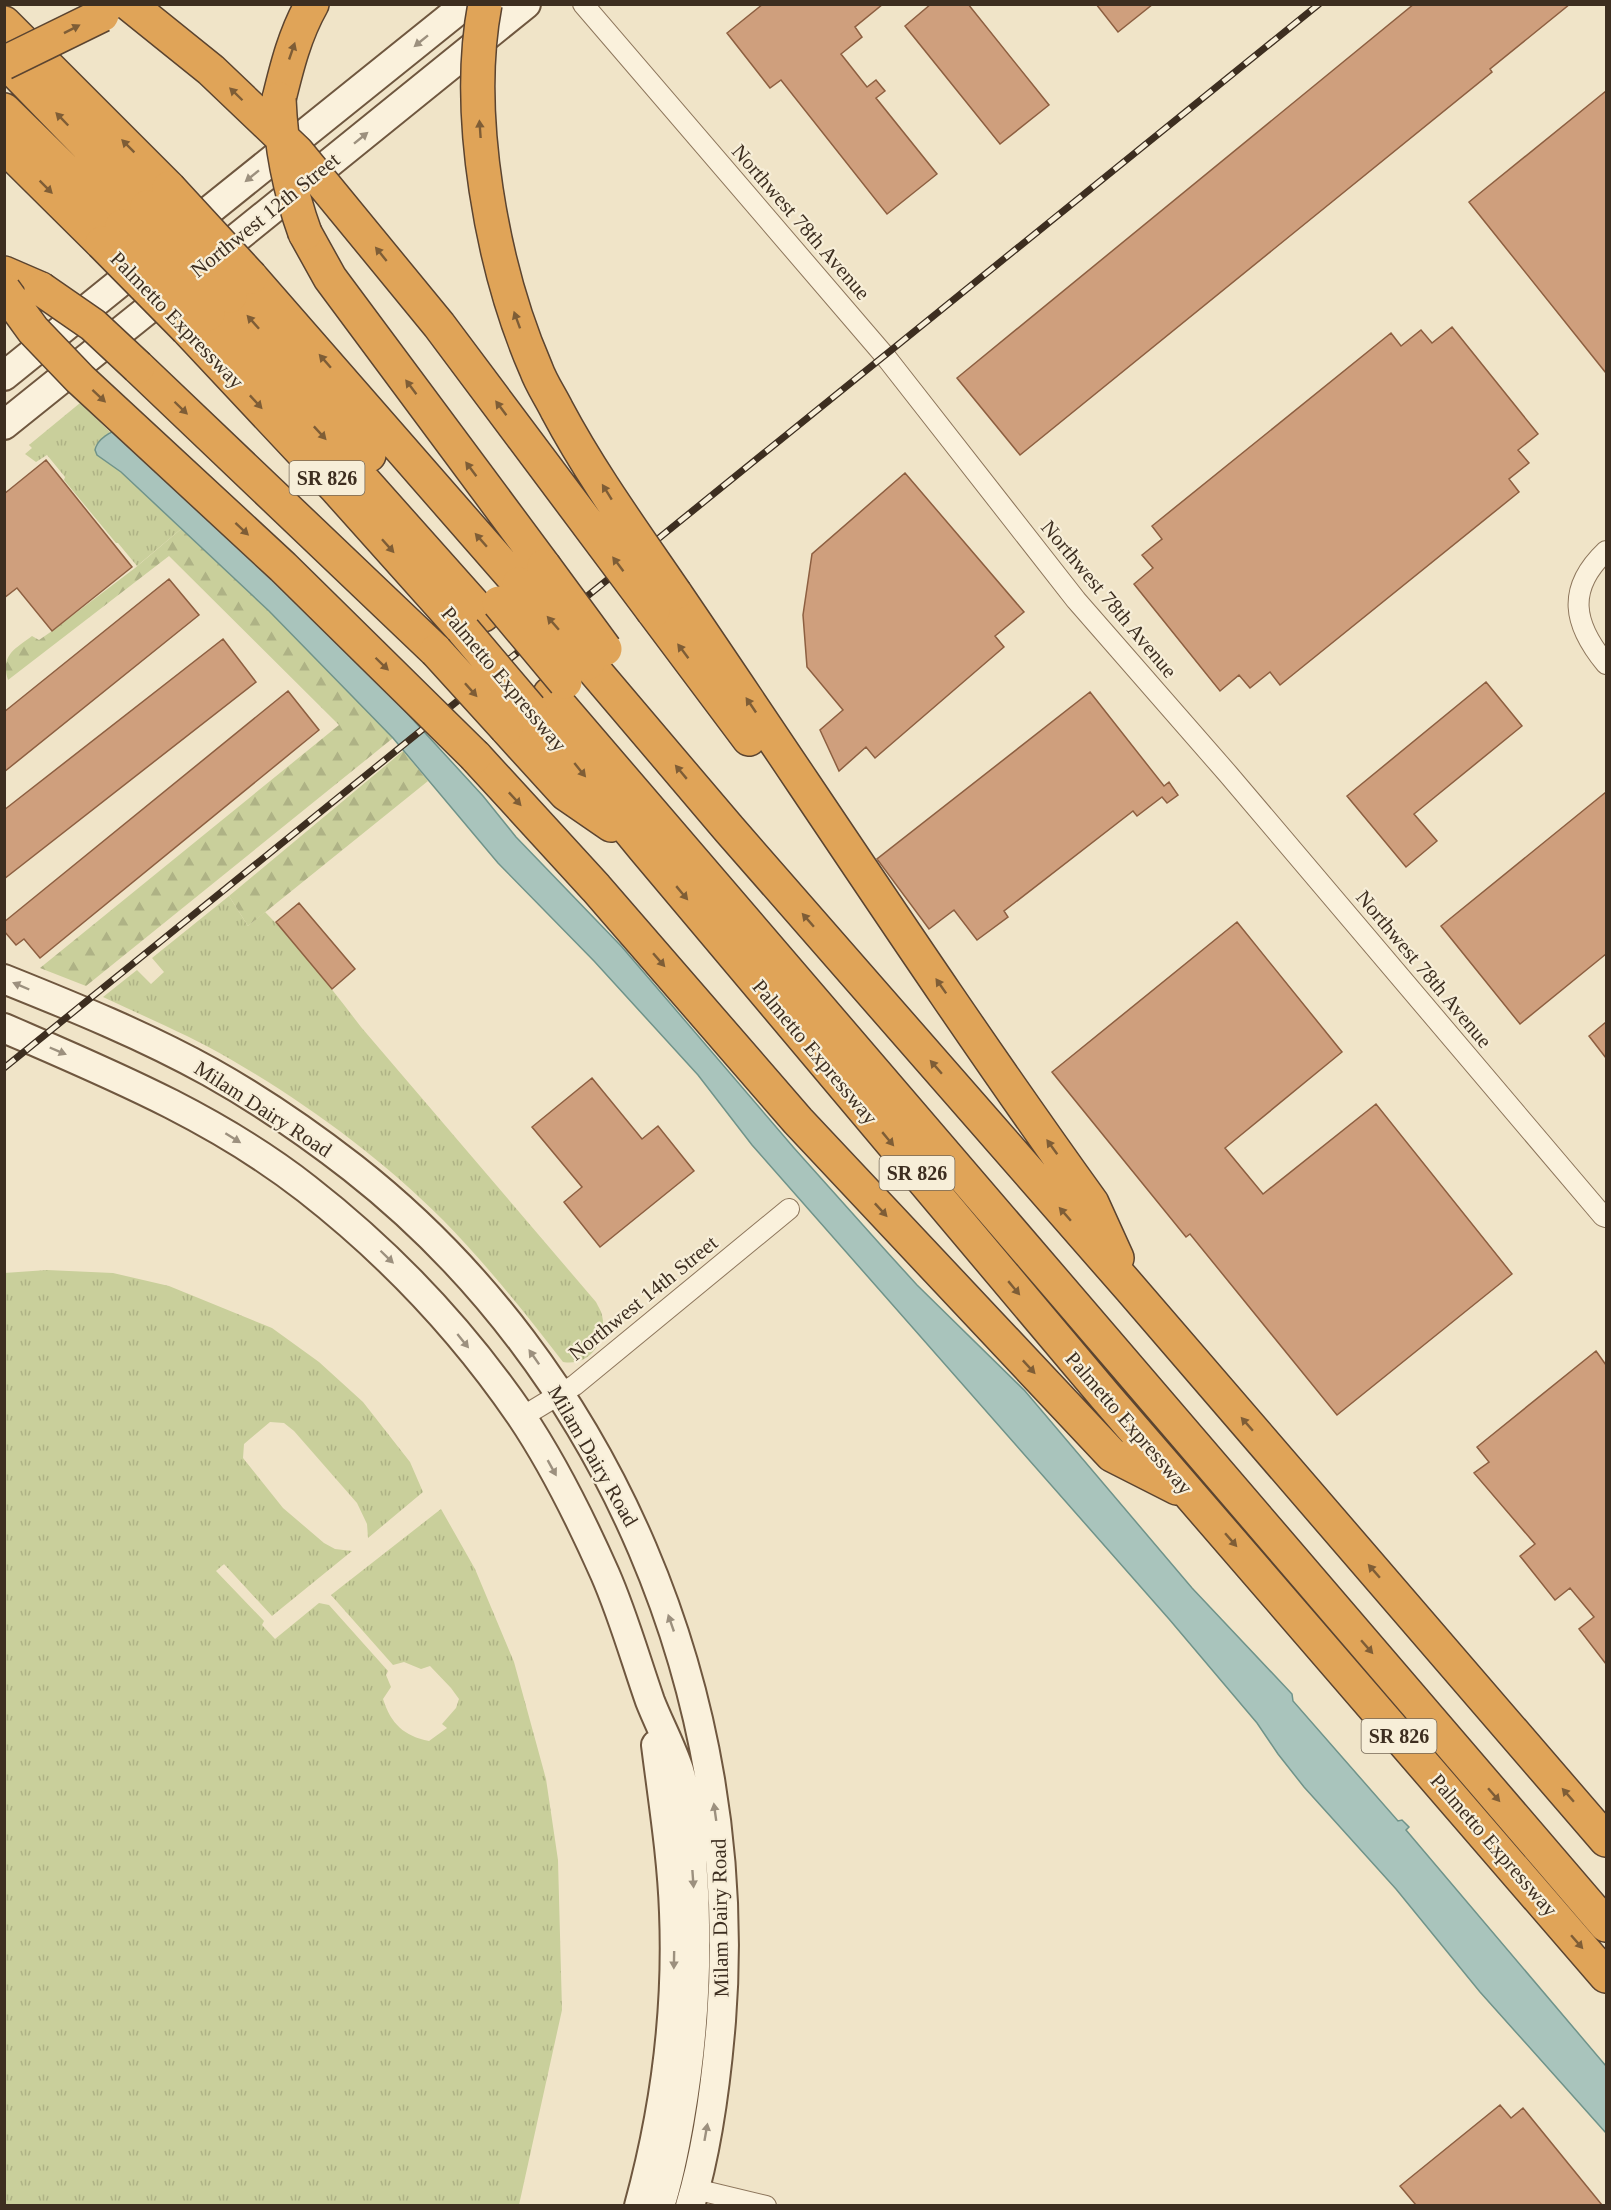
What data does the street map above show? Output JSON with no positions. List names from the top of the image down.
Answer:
{
  "streets": {
    "highway": ["Palmetto Expressway", "SR 826"],
    "main road": ["Northwest 12th Street", "Milam Dairy Road"],
    "street": ["Northwest 78th Avenue", "Northwest 14th Street"]
  },
  "crossings": [
    ["Milam Dairy Road", "Northwest 14th Street"]
  ]
}
